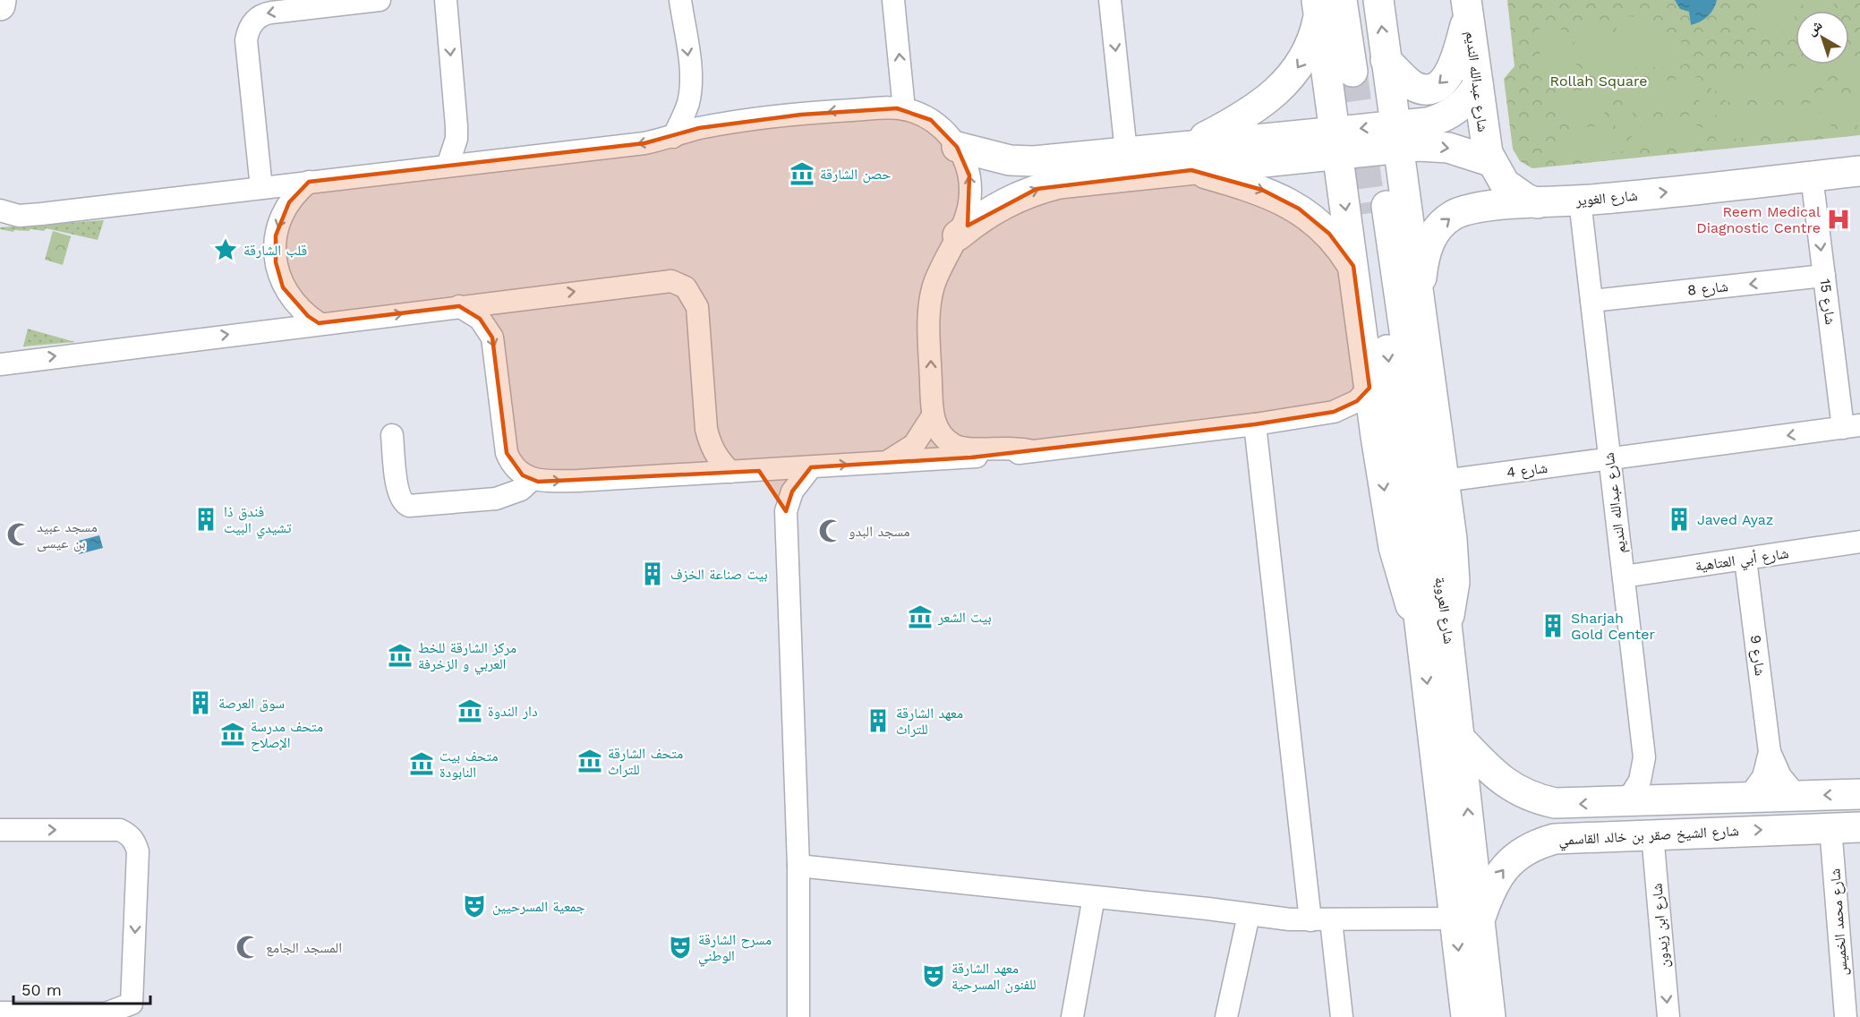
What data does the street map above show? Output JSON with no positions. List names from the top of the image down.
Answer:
{
  "streets": {
    "street": [
      "شارع عبدالله النديم",
      "شارع الغوير",
      "شارع 8",
      "شارع 15",
      "شارع 4",
      "شارع أبي العتاهية",
      "شارع العروبة",
      "شارع 9",
      "شارع الشيخ صقر بن خالد القاسمي",
      "شارع محمد الخميس",
      "شارع ابن زيدون"
    ]
  },
  "crossings": [
    ["شارع عبدالله النديم", "شارع الغوير"],
    ["شارع عبدالله النديم", "شارع 8"],
    ["شارع عبدالله النديم", "شارع 4"],
    ["شارع عبدالله النديم", "شارع أبي العتاهية"],
    ["شارع الغوير", "شارع 15"],
    ["شارع 8", "شارع 15"],
    ["شارع 15", "شارع 4"],
    ["شارع أبي العتاهية", "شارع 9"],
    ["شارع العروبة", "شارع الشيخ صقر بن خالد القاسمي"],
    ["شارع الشيخ صقر بن خالد القاسمي", "شارع محمد الخميس"],
    ["شارع الشيخ صقر بن خالد القاسمي", "شارع ابن زيدون"]
  ],
  "one_way": [
    "شارع 8",
    "شارع 15",
    "شارع 4",
    "شارع ابن زيدون"
  ],
  "parks": ["Rollah Square"],
  "places": {
    "museum": [
      "حصن الشارقة",
      "بيت الشعر",
      "مركز الشارقة للخط العربي و الزخرفة",
      "دار الندوة",
      "متحف مدرسة الإصلاح",
      "متحف الشارقة للتراث",
      "متحف بيت النابودة"
    ],
    "hospital": ["Reem Medical Diagnostic Centre"],
    "place": ["قلب الشارقة"],
    "building": [
      "فندق ذا تشيدي البيت",
      "Javed Ayaz",
      "بيت صناعة الخزف",
      "Sharjah Gold Center",
      "سوق العرصة",
      "معهد الشارقة للتراث"
    ],
    "mosque": ["مسجد البدو", "مسجد عبيد بن عيسى", "المسجد الجامع"],
    "theatre": ["جمعية المسرحيين", "مسرح الشارقة الوطني", "معهد الشارقة للفنون المسرحية"]
  },
  "scale_bar": "50 m",
  "north": "top left"
}
